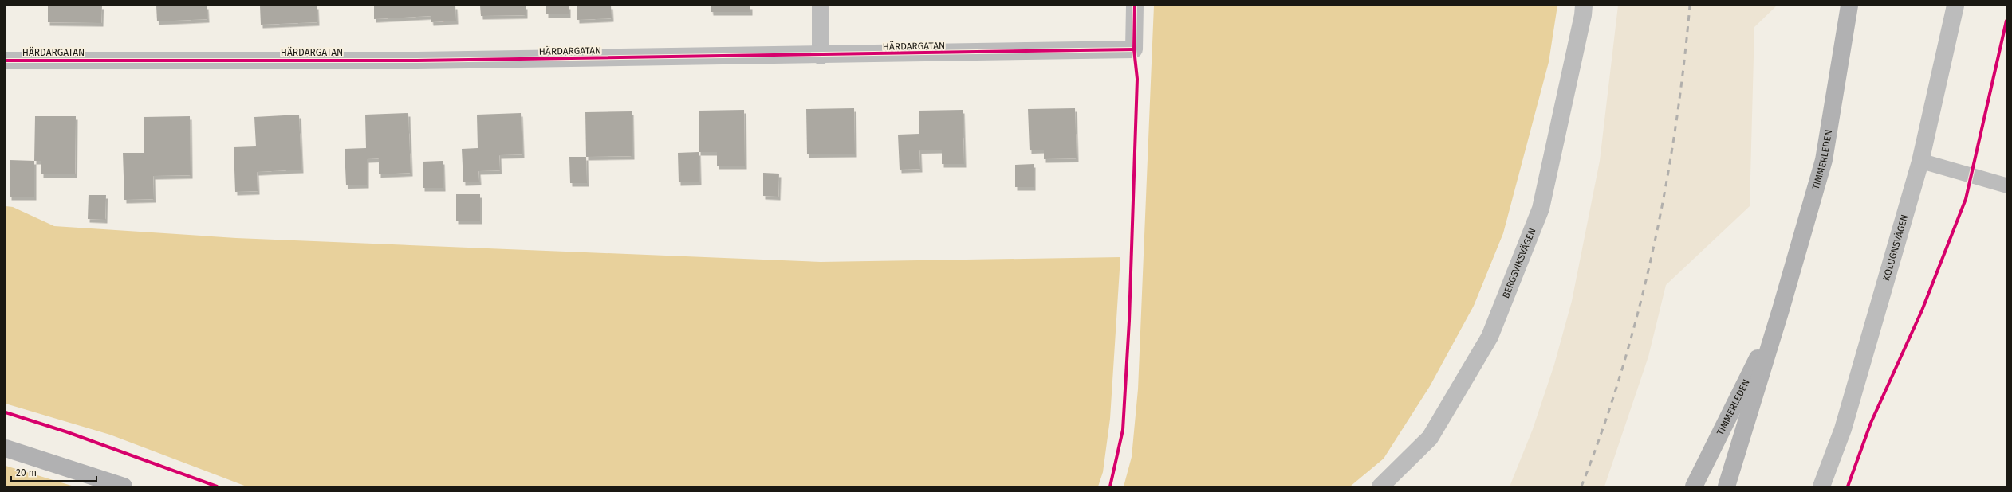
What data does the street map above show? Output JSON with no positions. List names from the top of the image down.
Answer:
{
  "streets": {
    "main road": ["TIMMERLEDEN"],
    "street": ["HÄRDARGATAN", "KOLUGNSVÄGEN", "BERGSVIKSVÄGEN"]
  },
  "scale_bar": "20 m"
}
